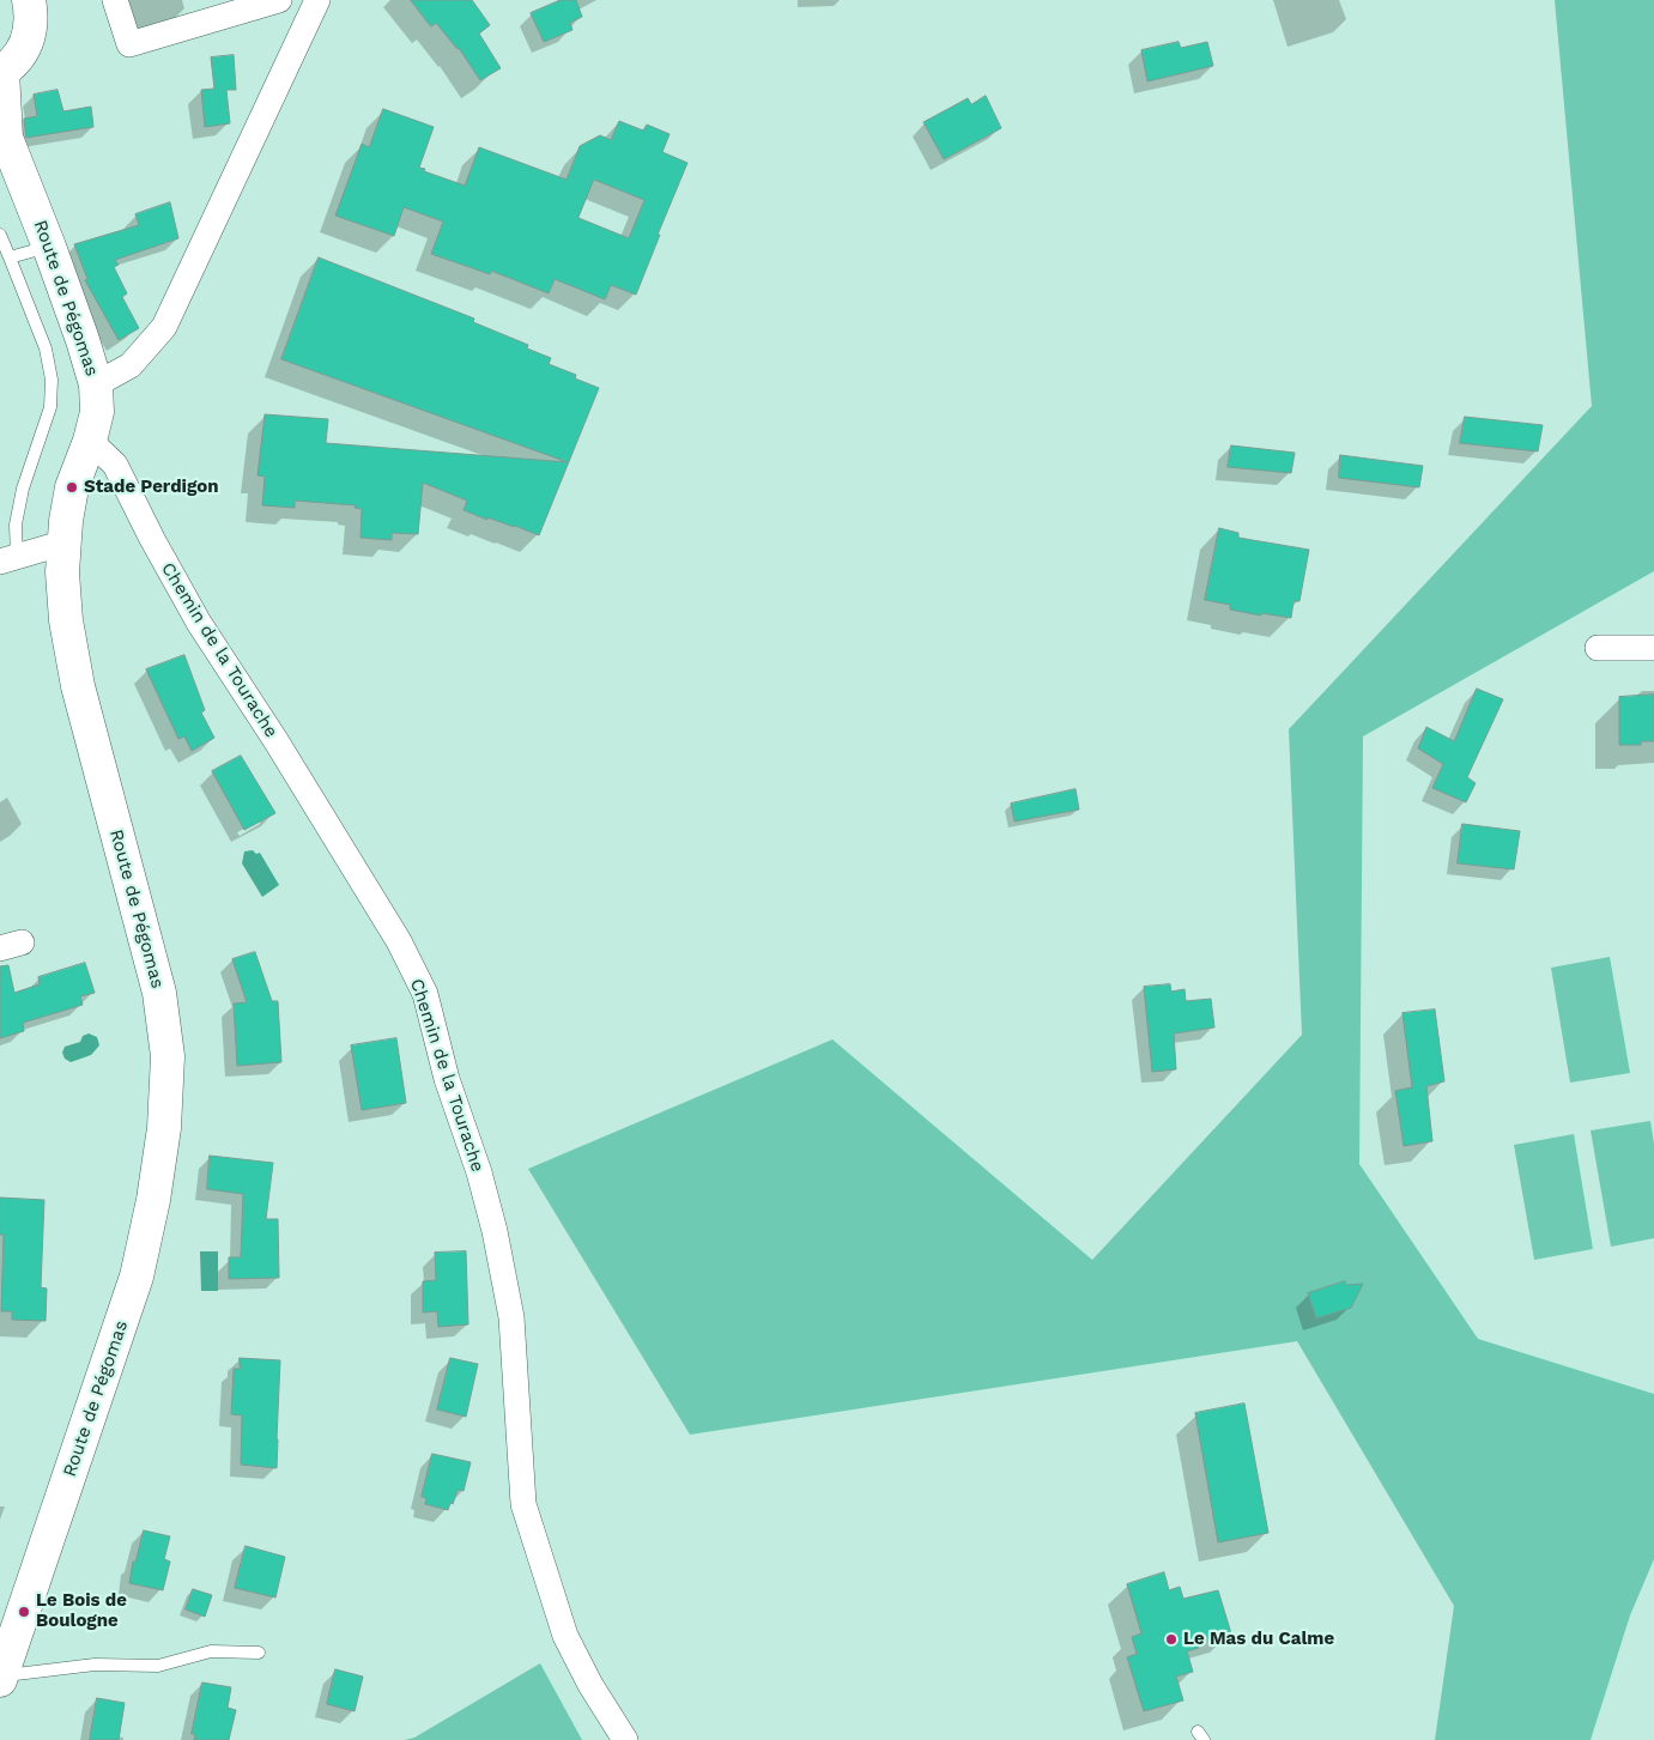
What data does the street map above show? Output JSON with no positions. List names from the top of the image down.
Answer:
{
  "streets": {
    "main road": ["Route de Pégomas"],
    "street": ["Chemin de la Tourache"]
  },
  "crossings": [
    ["Route de Pégomas", "Chemin de la Tourache"]
  ],
  "places": ["Stade Perdigon", "Le Bois de Boulogne", "Le Mas du Calme"]
}
